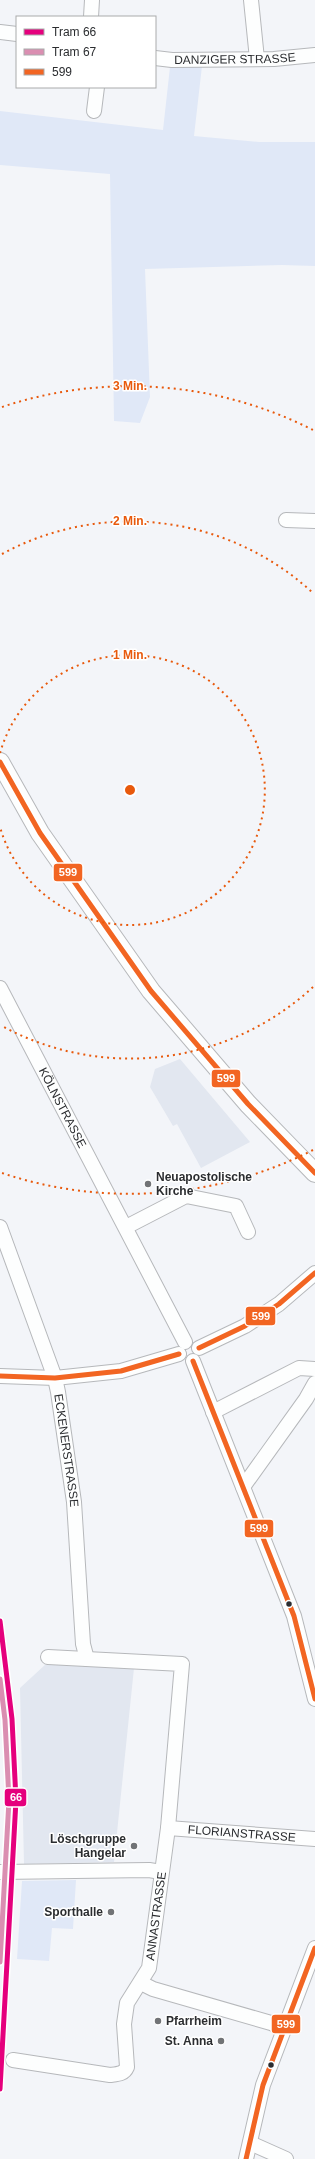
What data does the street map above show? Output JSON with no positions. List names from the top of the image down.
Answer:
{
  "streets": {
    "street": [
      "DANZIGER STRASSE",
      "KÖLNSTRASSE",
      "ECKENERSTRASSE",
      "FLORIANSTRASSE",
      "ANNASTRASSE"
    ]
  },
  "crossings": [
    ["ECKENERSTRASSE", "ANNASTRASSE"],
    ["FLORIANSTRASSE", "ANNASTRASSE"]
  ],
  "places": [
    "Neuapostolische Kirche",
    "Löschgruppe Hangelar",
    "Sporthalle",
    "Pfarrheim",
    "St. Anna"
  ],
  "lines": ["transit line 599", "tram line 66", "tram line 67"],
  "legend": ["Tram 66", "Tram 67", "599"],
  "rings": ["3 Min.", "2 Min.", "1 Min."]
}
